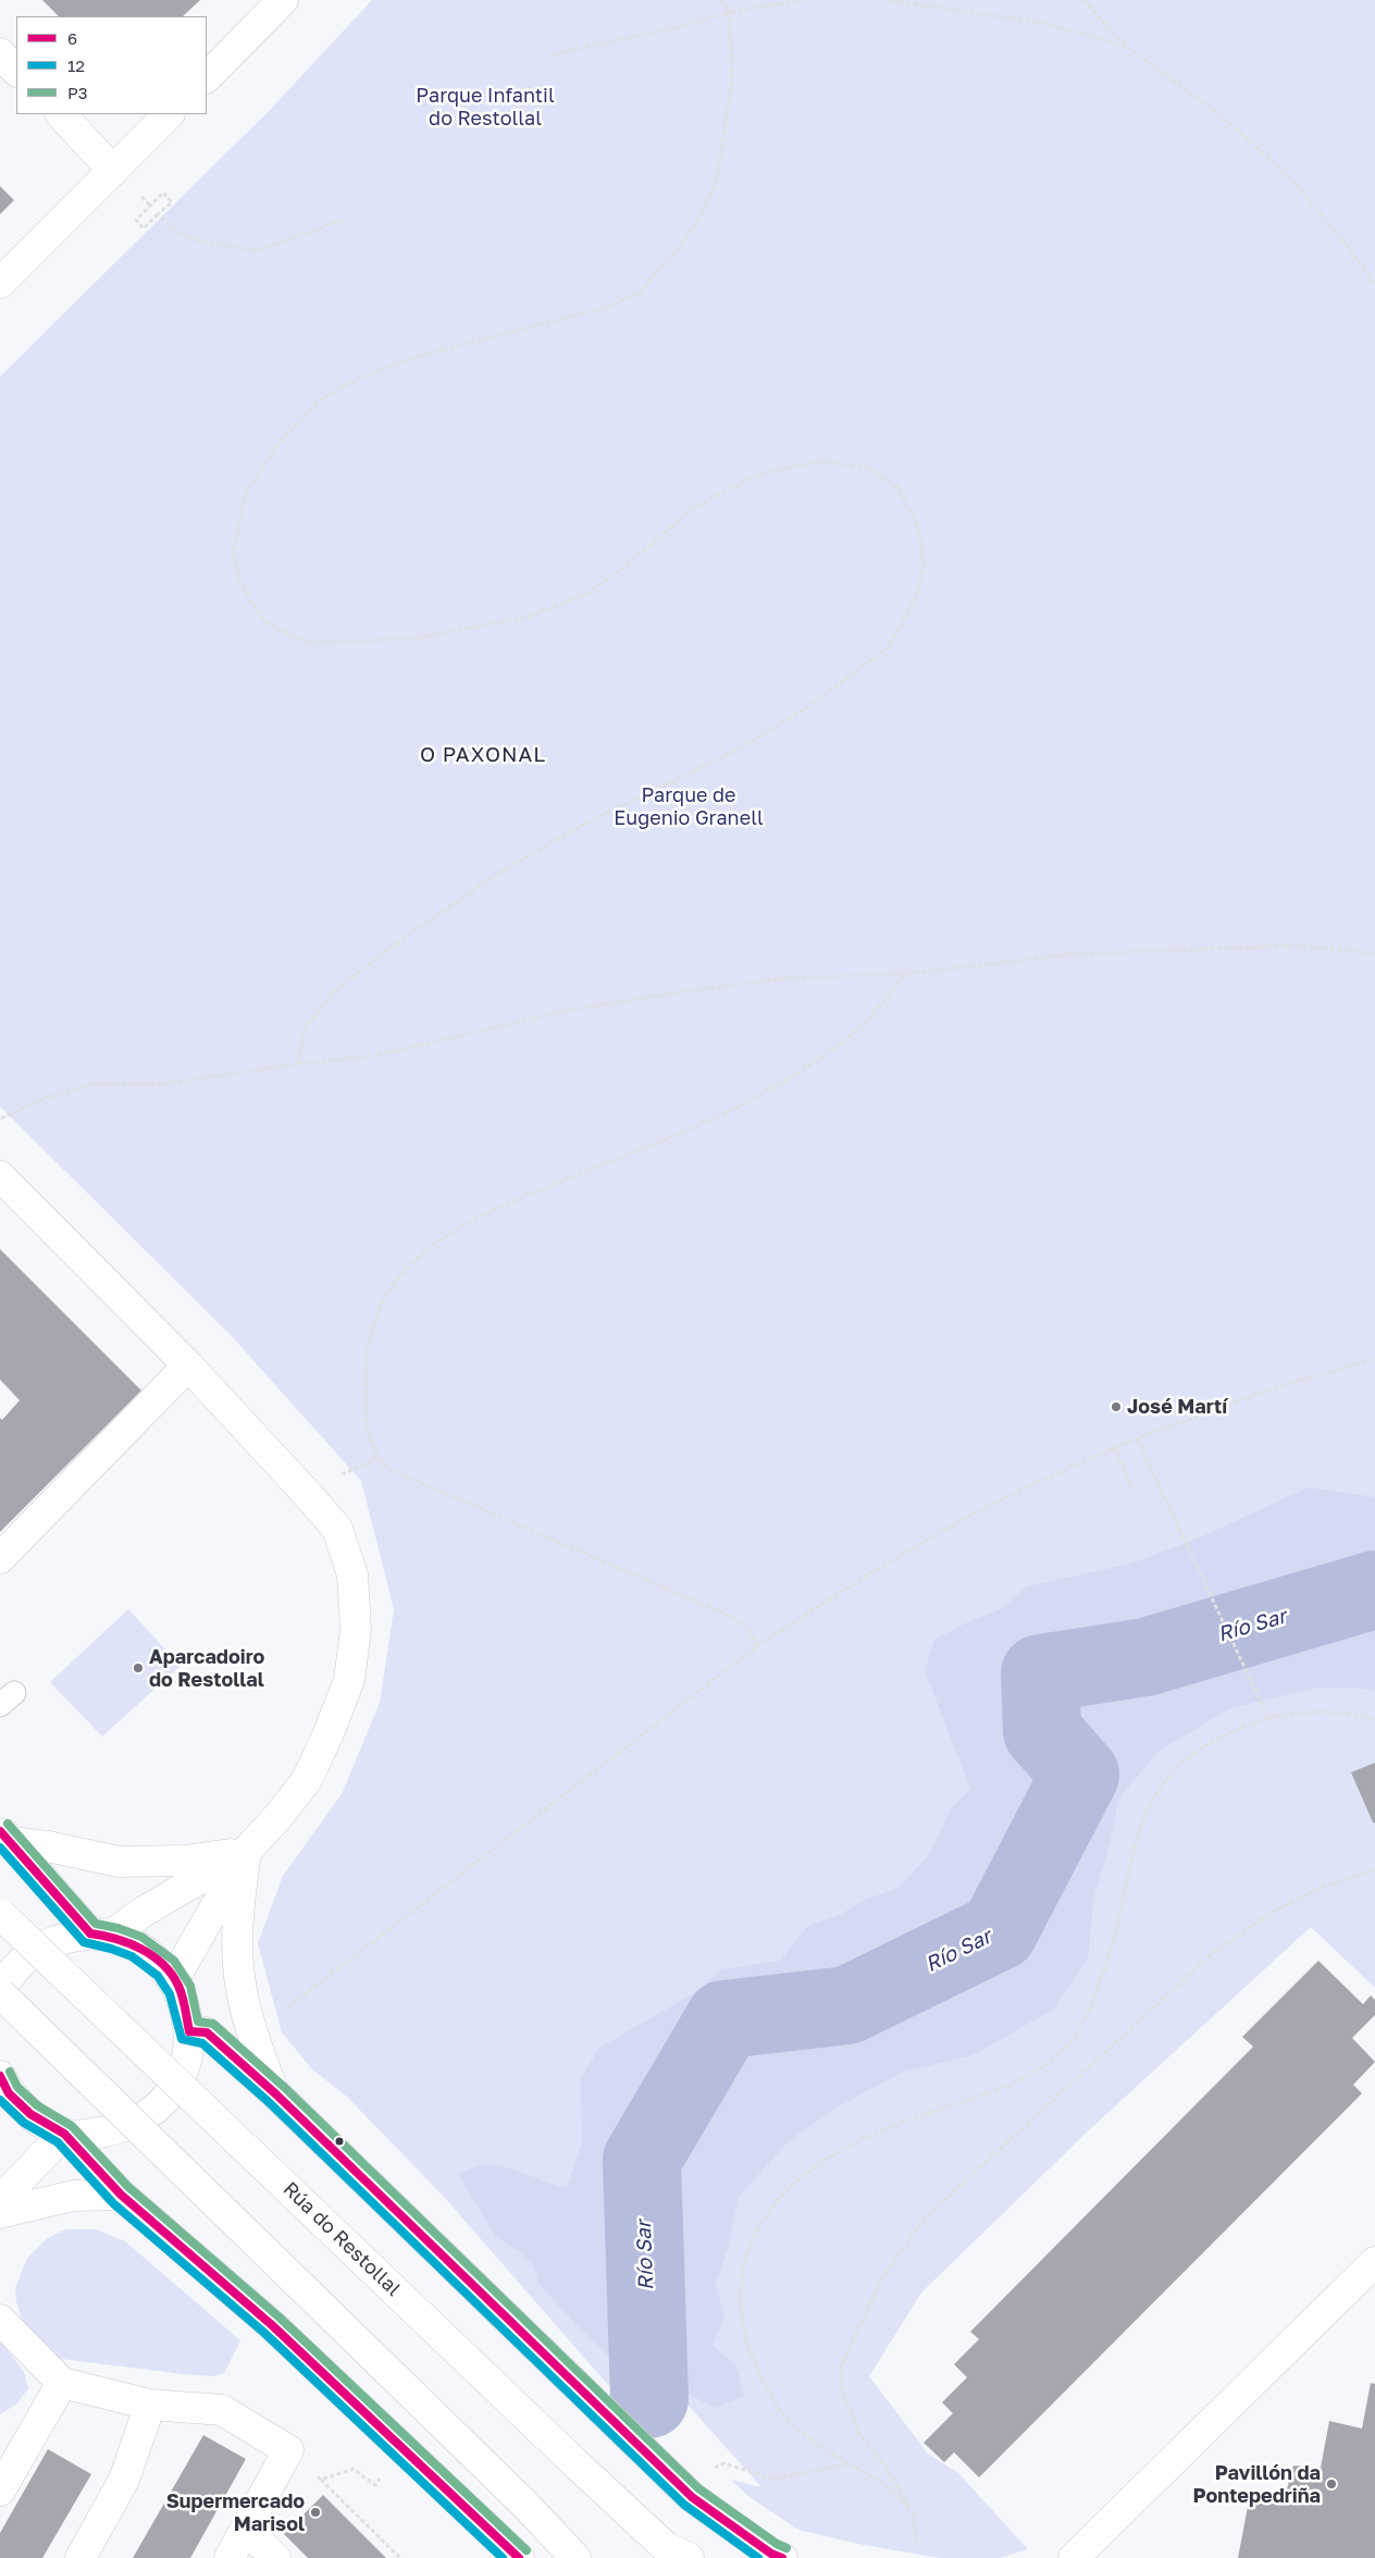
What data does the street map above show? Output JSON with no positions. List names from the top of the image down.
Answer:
{
  "streets": {
    "street": ["Rúa do Restollal"]
  },
  "districts": ["O PAXONAL"],
  "water": ["Río Sar"],
  "parks": ["Parque Infantil do Restollal", "Parque de Eugenio Granell"],
  "places": [
    "José Martí",
    "Aparcadoiro do Restollal",
    "Pavillón da Pontepedriña",
    "Supermercado Marisol"
  ],
  "lines": ["transit line P3", "transit line 6", "transit line 12"],
  "legend": ["6", "12", "P3"]
}
